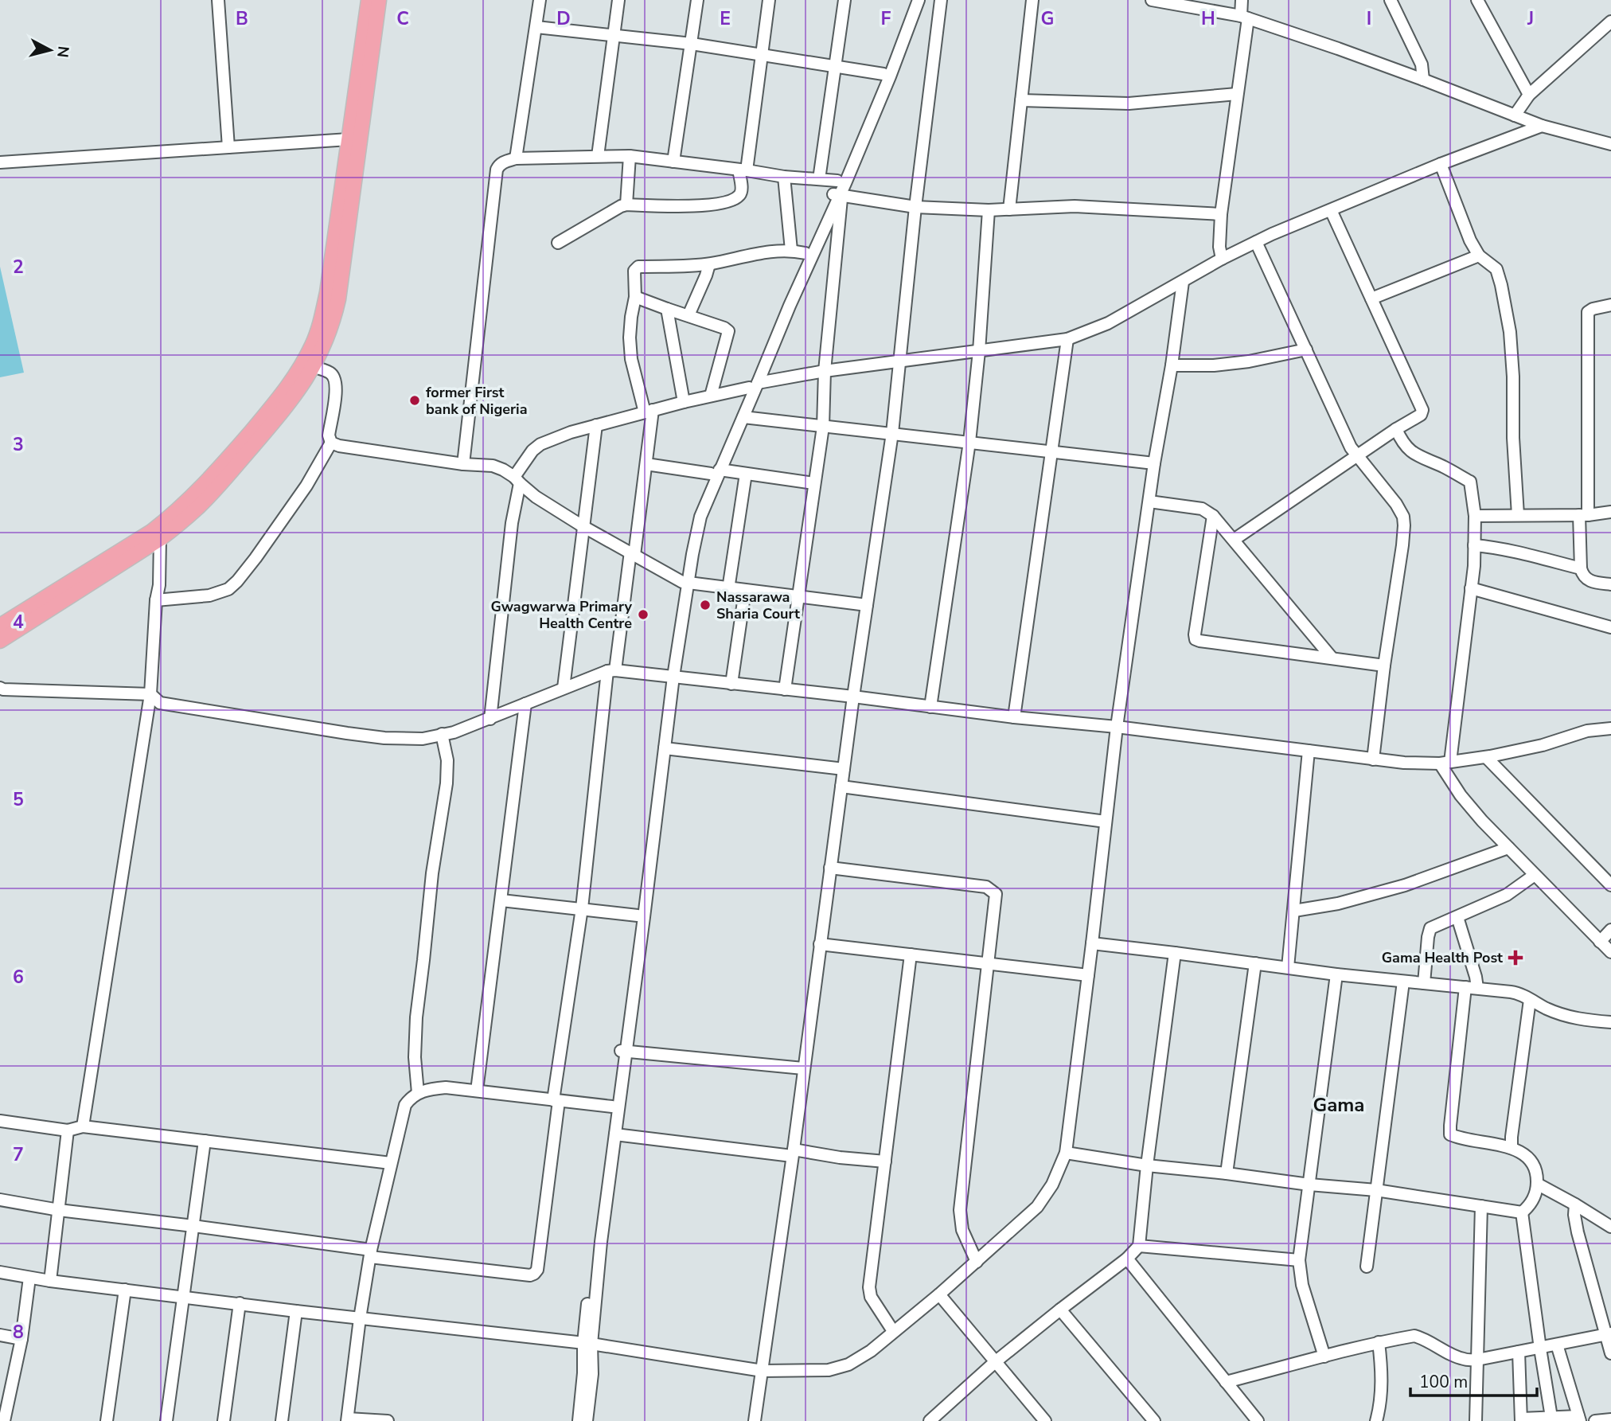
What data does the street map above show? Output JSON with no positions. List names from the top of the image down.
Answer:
{
  "districts": ["Gama"],
  "places": {
    "other": ["former First bank of Nigeria", "Nassarawa Sharia Court", "Gwagwarwa Primary Health Centre"],
    "health": ["Gama Health Post"]
  },
  "scale_bar": "100 m",
  "north": "right",
  "grid": {
    "columns": [
      "B",
      "C",
      "D",
      "E",
      "F",
      "G",
      "H",
      "I",
      "J"
    ],
    "rows": [
      "2",
      "3",
      "4",
      "5",
      "6",
      "7",
      "8"
    ]
  }
}
